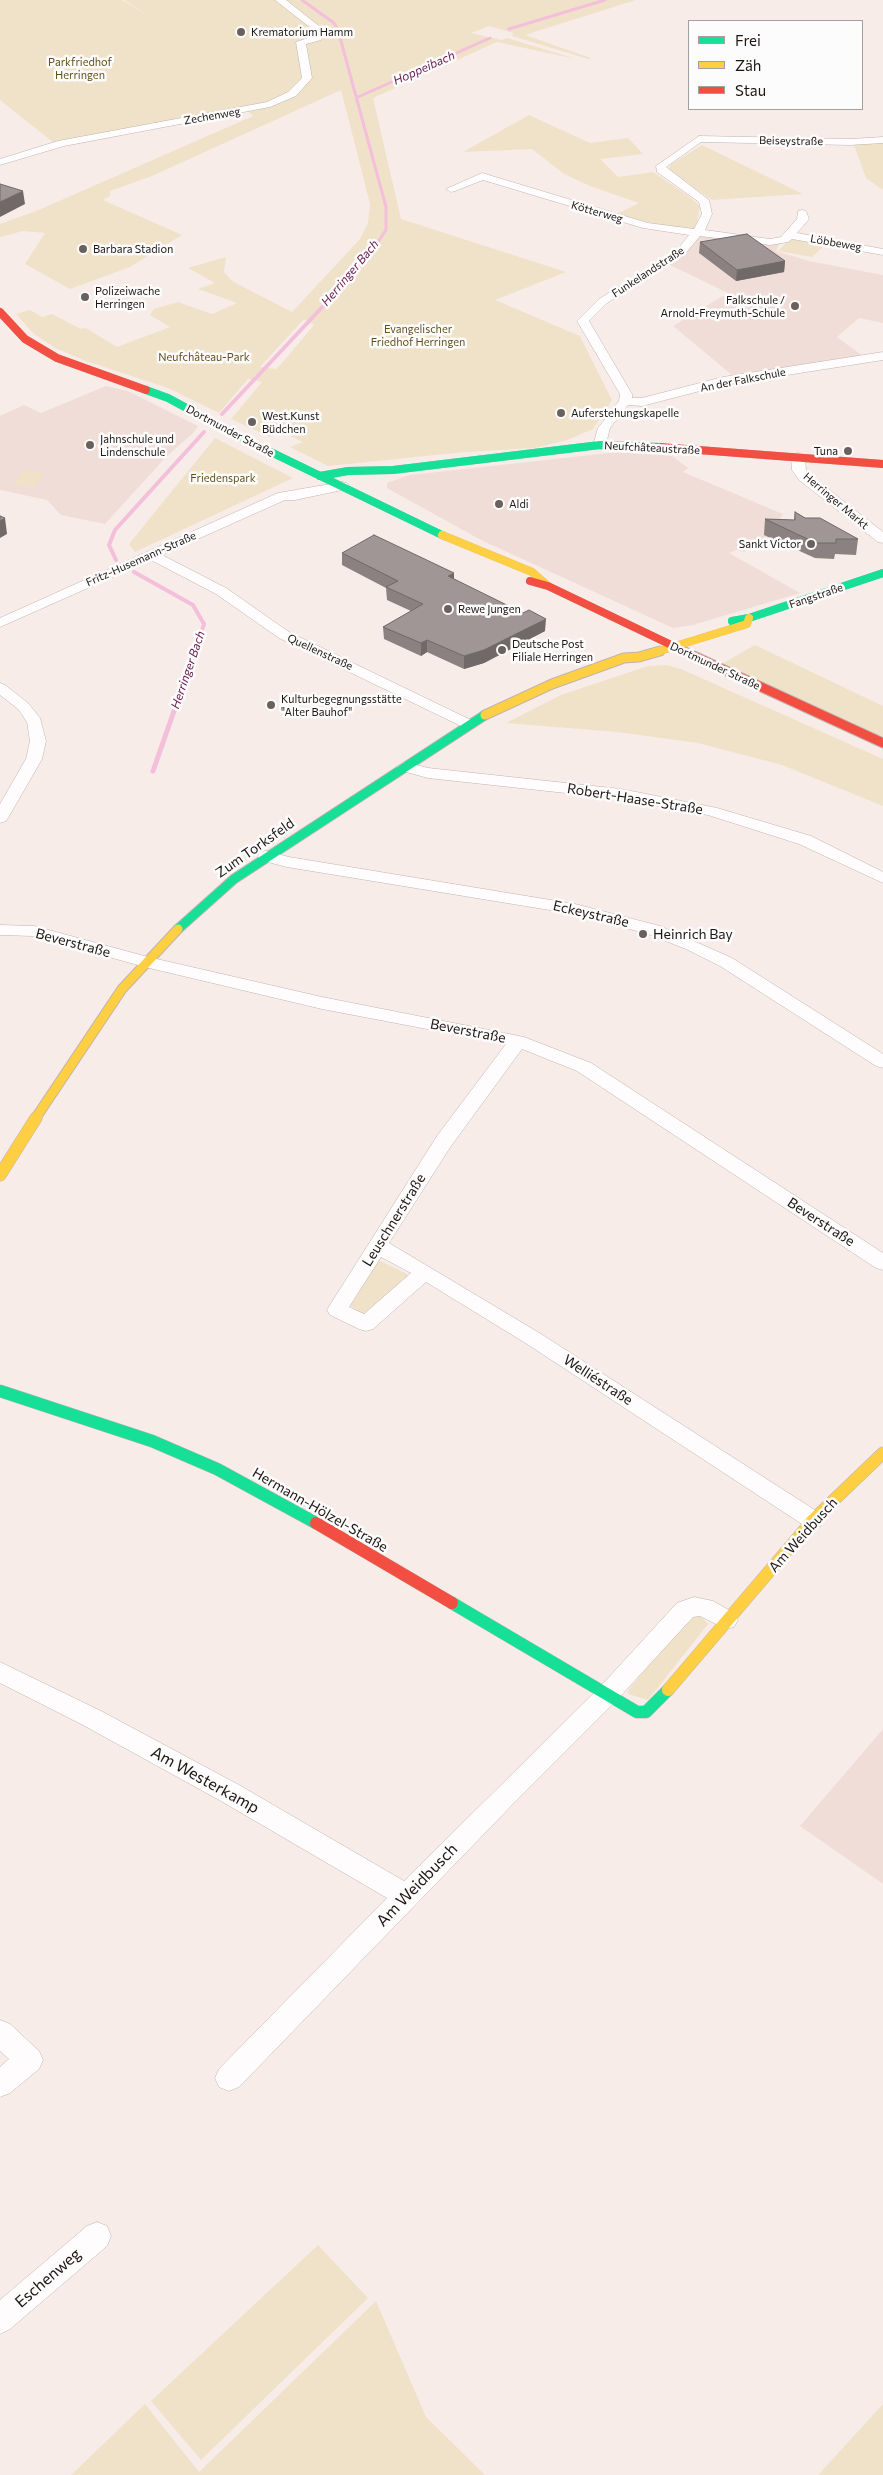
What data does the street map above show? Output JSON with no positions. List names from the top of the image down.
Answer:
{
  "streets": {
    "main road": [
      "Dortmunder Straße",
      "Neufchâteaustraße",
      "Fangstraße",
      "Zum Torksfeld",
      "Hermann-Hölzel-Straße",
      "Am Weidbusch"
    ],
    "street": [
      "Zechenweg",
      "Beiseystraße",
      "Kötterweg",
      "Löbbeweg",
      "Funkelandstraße",
      "An der Falkschule",
      "Herringer Markt",
      "Fritz-Husemann-Straße",
      "Quellenstraße",
      "Robert-Haase-Straße",
      "Eckeystraße",
      "Beverstraße",
      "Leuschnerstraße",
      "Welliéstraße",
      "Am Westerkamp",
      "Eschenweg"
    ]
  },
  "crossings": [
    ["Beiseystraße", "Funkelandstraße"],
    ["Kötterweg", "Löbbeweg"],
    ["Kötterweg", "Funkelandstraße"],
    ["Löbbeweg", "Funkelandstraße"],
    ["Funkelandstraße", "An der Falkschule"],
    ["Dortmunder Straße", "Neufchâteaustraße"],
    ["Dortmunder Straße", "Fritz-Husemann-Straße"],
    ["Dortmunder Straße", "Fangstraße"],
    ["Dortmunder Straße", "Zum Torksfeld"],
    ["Neufchâteaustraße", "Herringer Markt"],
    ["Neufchâteaustraße", "Fritz-Husemann-Straße"],
    ["Fritz-Husemann-Straße", "Quellenstraße"],
    ["Fangstraße", "Zum Torksfeld"],
    ["Quellenstraße", "Zum Torksfeld"],
    ["Robert-Haase-Straße", "Zum Torksfeld"],
    ["Zum Torksfeld", "Eckeystraße"],
    ["Zum Torksfeld", "Beverstraße"],
    ["Beverstraße", "Leuschnerstraße"],
    ["Leuschnerstraße", "Welliéstraße"],
    ["Welliéstraße", "Am Weidbusch"],
    ["Hermann-Hölzel-Straße", "Am Weidbusch"],
    ["Am Weidbusch", "Am Westerkamp"]
  ],
  "water": ["Hoppeibach", "Herringer Bach"],
  "parks": [
    "Parkfriedhof Herringen",
    "Evangelischer Friedhof Herringen",
    "Neufchâteau-Park",
    "Friedenspark"
  ],
  "places": [
    "Krematorium Hamm",
    "Barbara Stadion",
    "Polizeiwache Herringen",
    "Falkschule / Arnold-Freymuth-Schule",
    "Auferstehungskapelle",
    "West.Kunst Büdchen",
    "Jahnschule und Lindenschule",
    "Tuna",
    "Aldi",
    "Sankt Victor",
    "Rewe Jungen",
    "Deutsche Post Filiale Herringen",
    "Kulturbegegnungsstätte \"Alter Bauhof\"",
    "Heinrich Bay"
  ],
  "legend": ["Frei", "Zäh", "Stau"]
}
